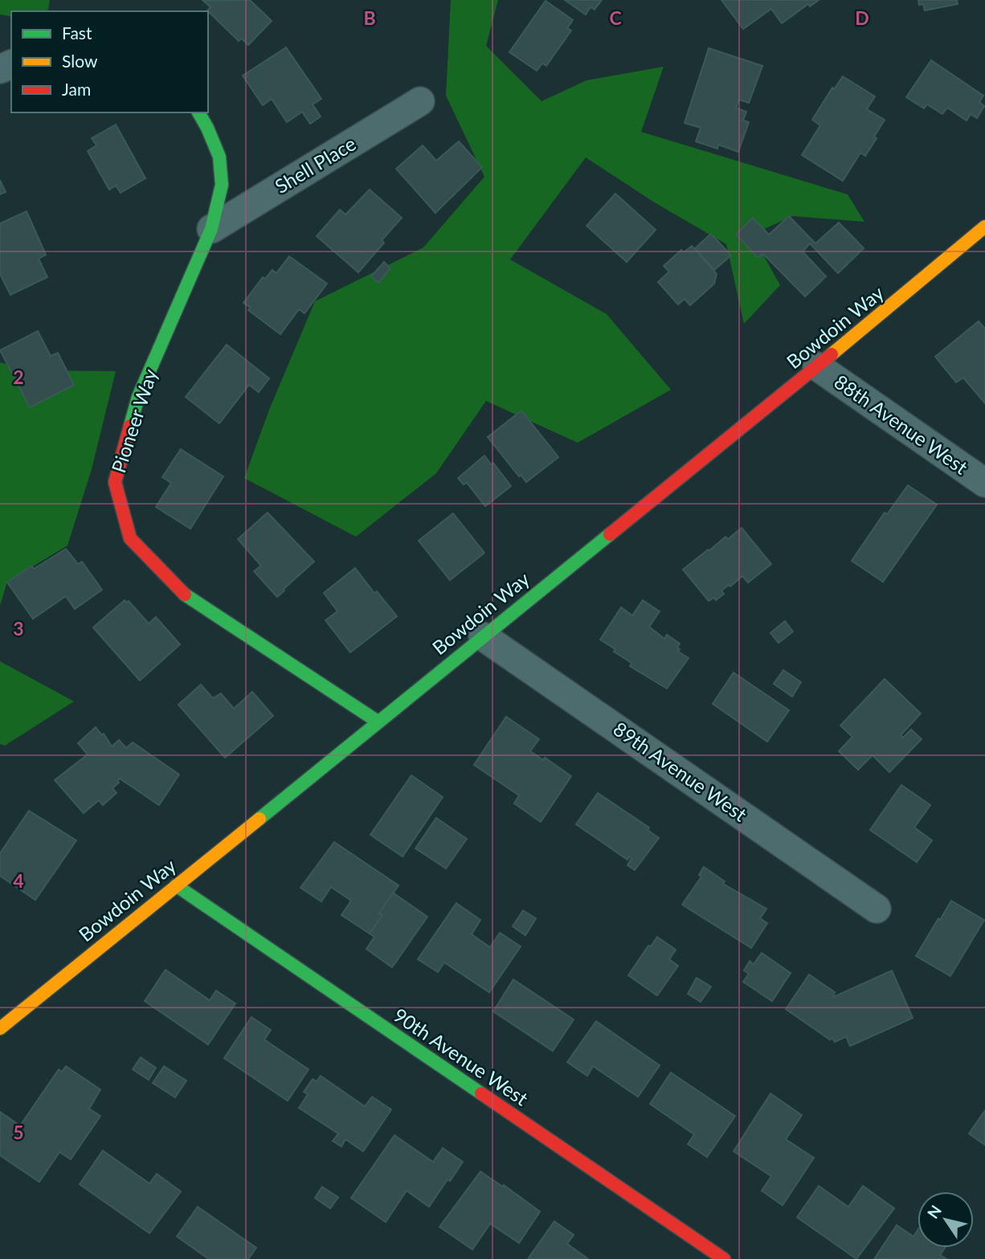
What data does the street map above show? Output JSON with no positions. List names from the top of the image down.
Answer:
{
  "streets": {
    "street": [
      "Shell Place",
      "Bowdoin Way",
      "Pioneer Way",
      "88th Avenue West",
      "89th Avenue West",
      "90th Avenue West"
    ]
  },
  "crossings": [
    ["Shell Place", "Pioneer Way"],
    ["Bowdoin Way", "Pioneer Way"],
    ["Bowdoin Way", "88th Avenue West"],
    ["Bowdoin Way", "89th Avenue West"],
    ["Bowdoin Way", "90th Avenue West"]
  ],
  "legend": ["Fast", "Slow", "Jam"],
  "north": "top left",
  "grid": {
    "columns": ["B", "C", "D"],
    "rows": [
      "2",
      "3",
      "4",
      "5"
    ]
  }
}
